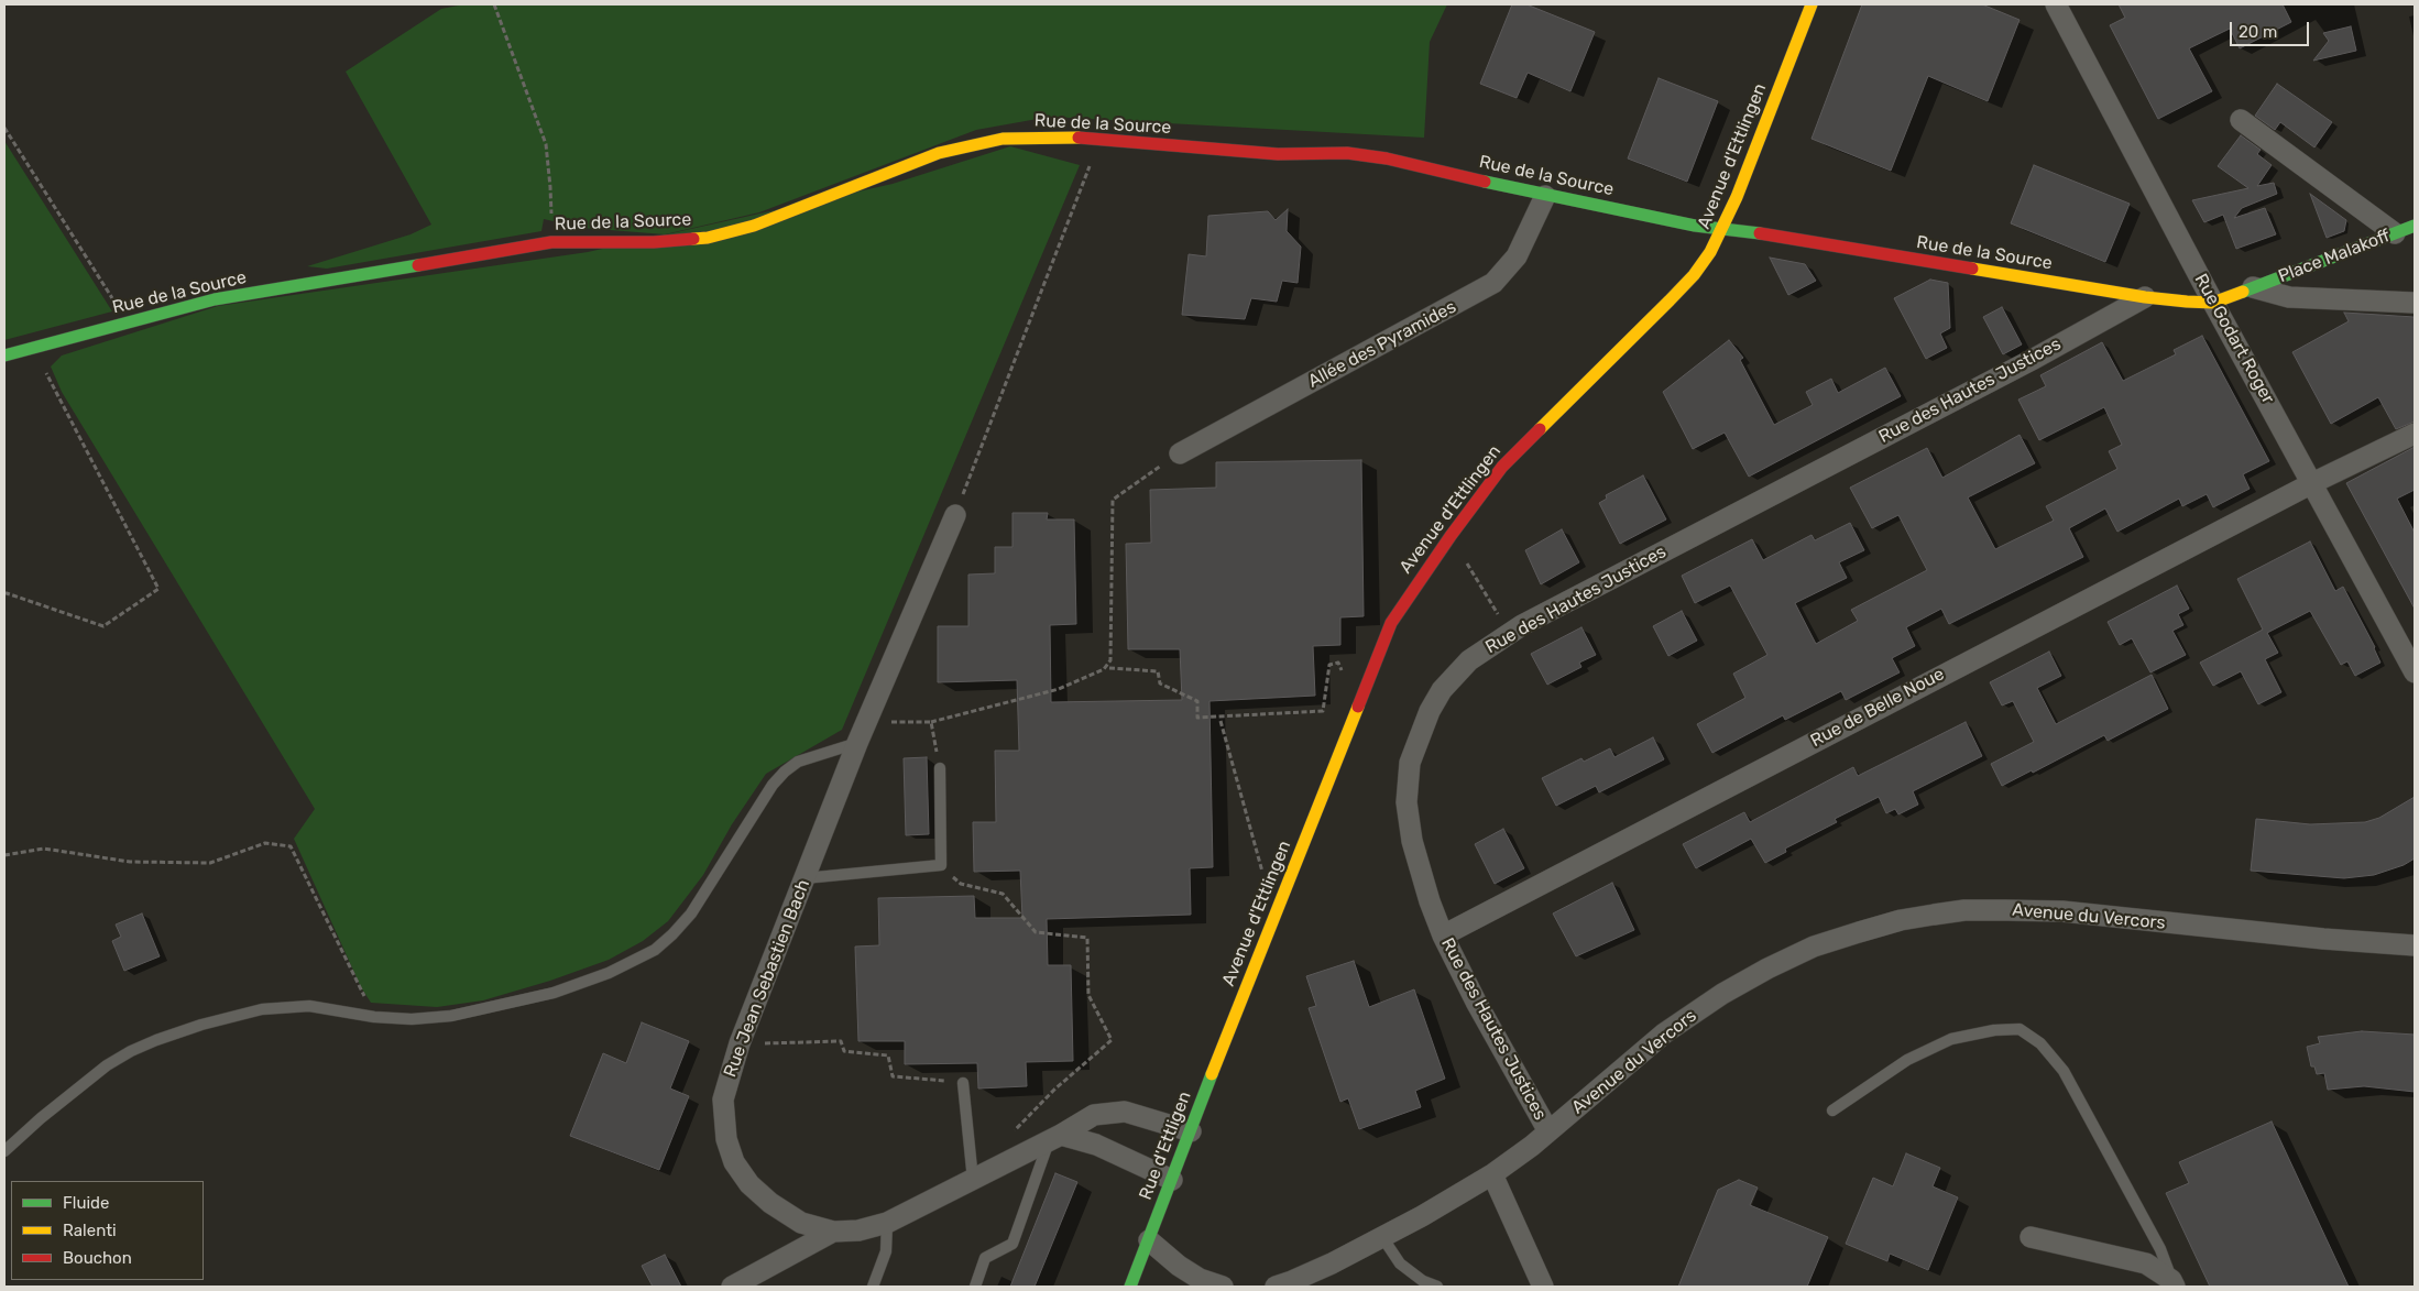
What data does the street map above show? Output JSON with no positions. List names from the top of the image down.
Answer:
{
  "streets": {
    "street": [
      "Rue de la Source",
      "Avenue d'Ettlingen",
      "Place Malakoff",
      "Rue Godart Roger",
      "Allée des Pyramides",
      "Rue des Hautes Justices",
      "Rue de Belle Noue",
      "Avenue du Vercors",
      "Rue Jean Sebastien Bach",
      "Rue d'Ettligen"
    ]
  },
  "crossings": [
    ["Rue de la Source", "Avenue d'Ettlingen"],
    ["Rue de la Source", "Place Malakoff"],
    ["Rue de la Source", "Rue Godart Roger"],
    ["Rue de la Source", "Allée des Pyramides"],
    ["Rue de la Source", "Rue des Hautes Justices"],
    ["Avenue d'Ettlingen", "Rue d'Ettligen"],
    ["Place Malakoff", "Rue Godart Roger"],
    ["Rue Godart Roger", "Rue de Belle Noue"],
    ["Rue des Hautes Justices", "Rue de Belle Noue"],
    ["Rue des Hautes Justices", "Avenue du Vercors"],
    ["Rue Jean Sebastien Bach", "Rue d'Ettligen"]
  ],
  "legend": ["Fluide", "Ralenti", "Bouchon"],
  "scale_bar": "20 m"
}
